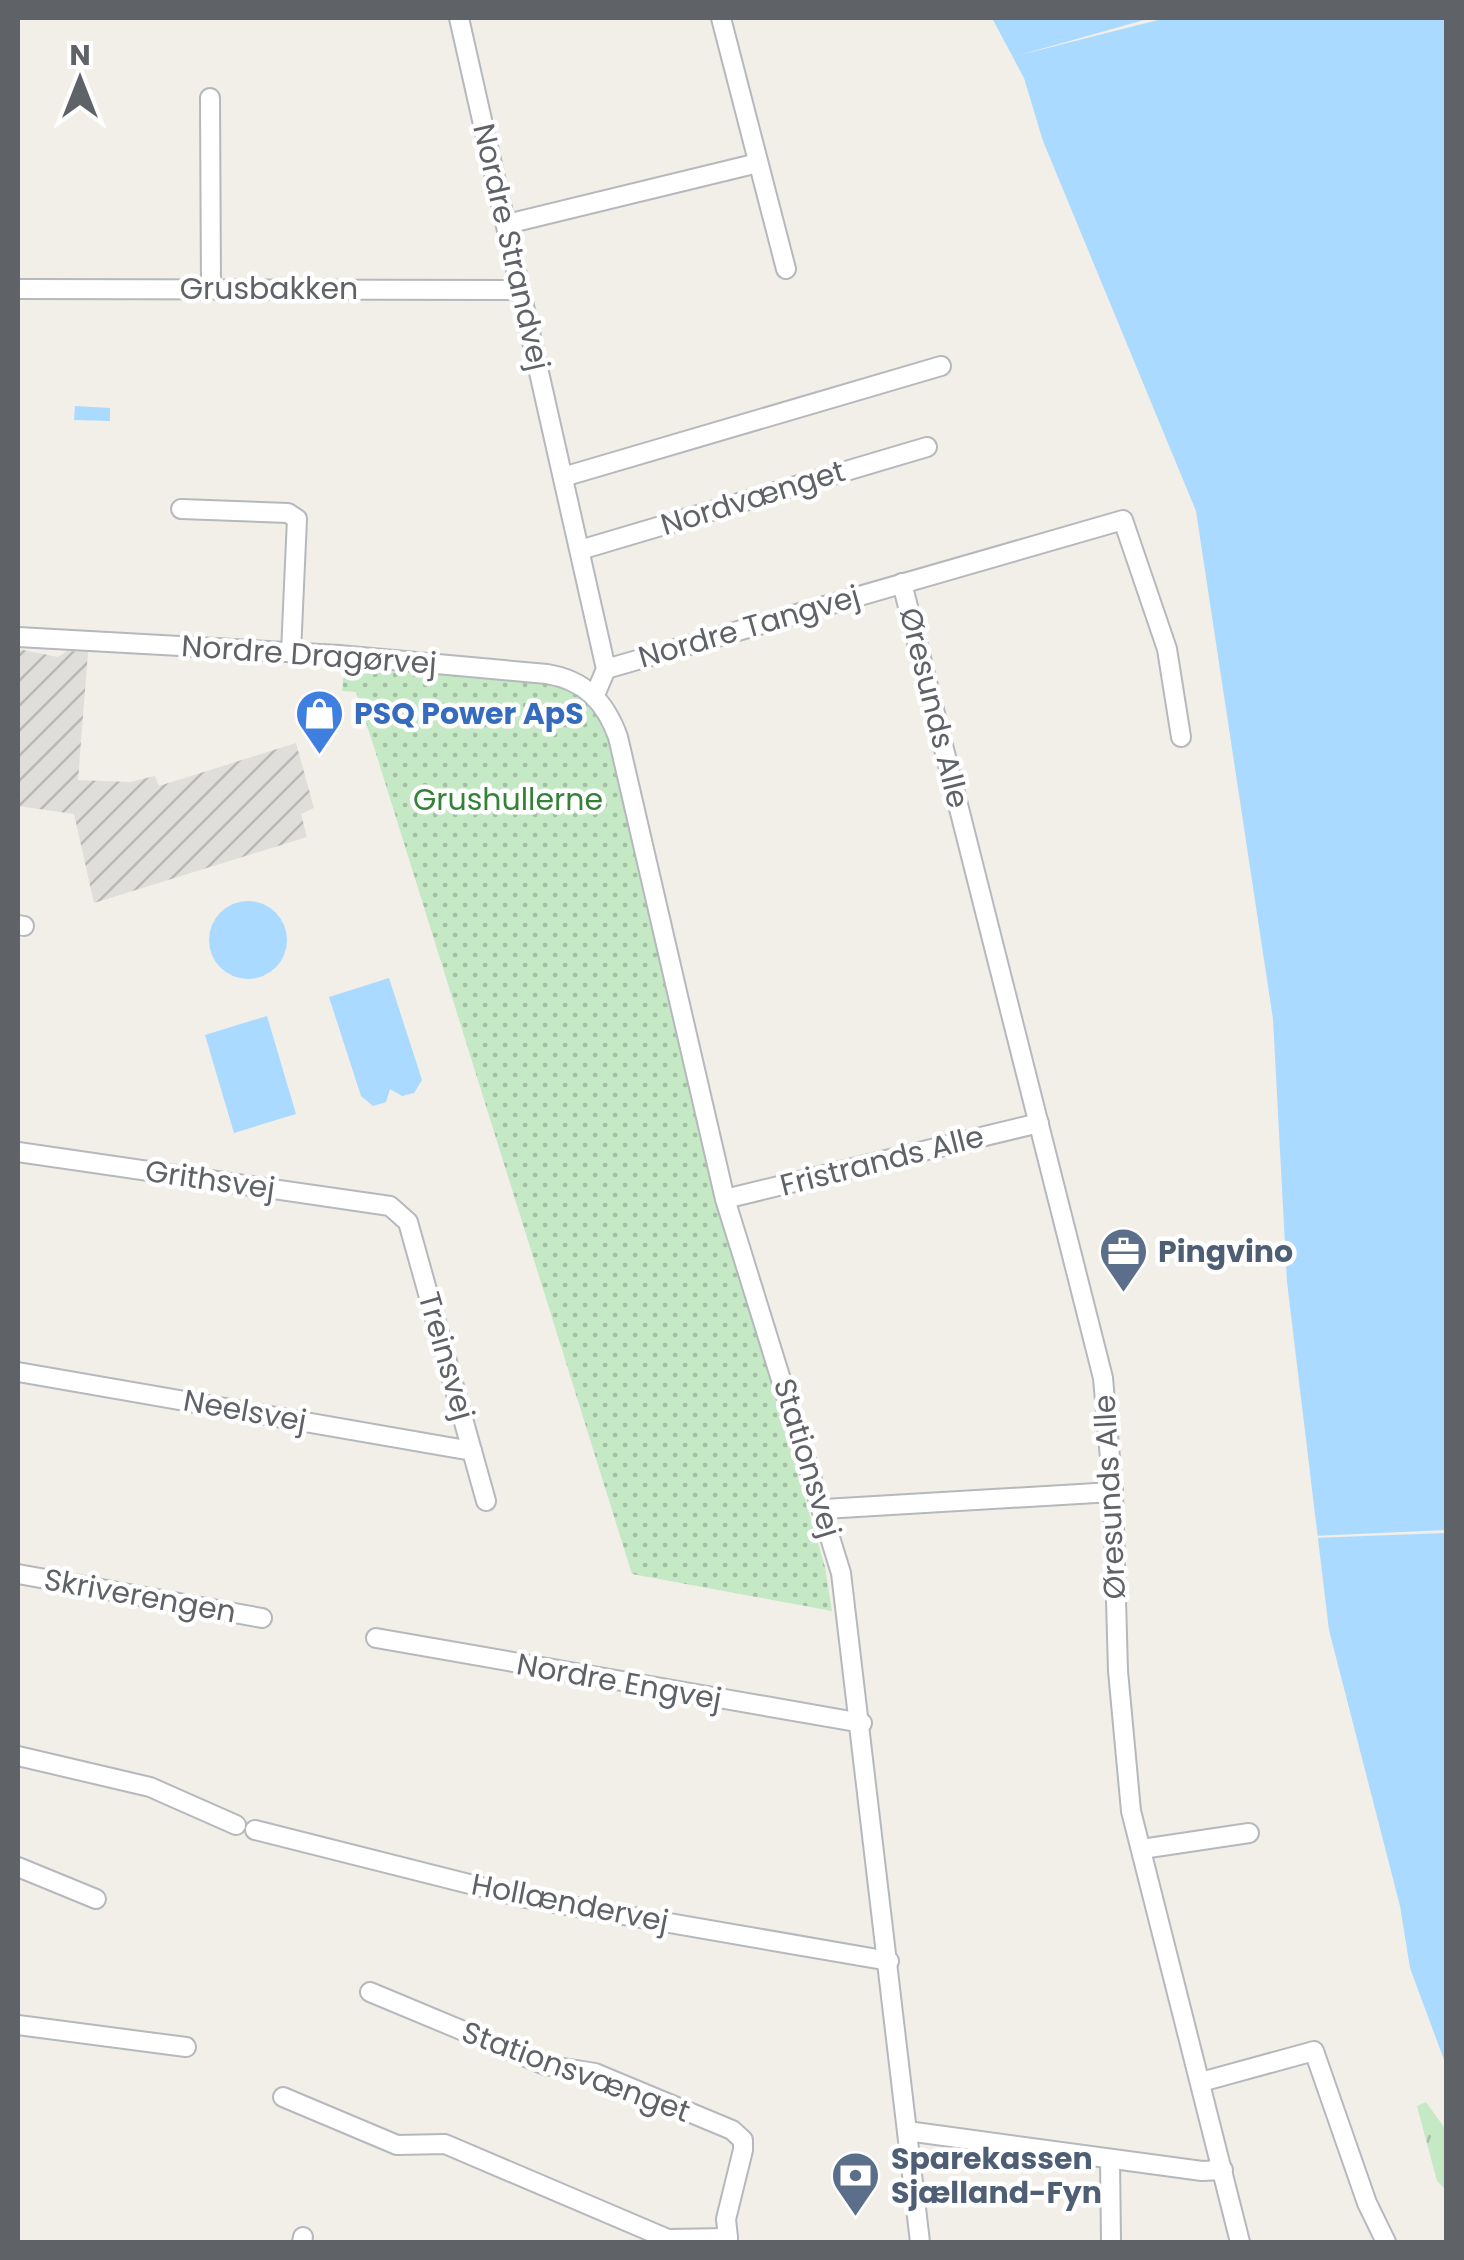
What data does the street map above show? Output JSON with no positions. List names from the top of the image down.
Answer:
{
  "streets": {
    "street": [
      "Nordre Strandvej",
      "Grusbakken",
      "Nordvænget",
      "Nordre Tangvej",
      "Nordre Dragørvej",
      "Øresunds Alle",
      "Fristrands Alle",
      "Grithsvej",
      "Treinsvej",
      "Neelsvej",
      "Stationsvej",
      "Skriverengen",
      "Nordre Engvej",
      "Hollændervej",
      "Stationsvænget"
    ]
  },
  "crossings": [
    ["Nordre Strandvej", "Grusbakken"],
    ["Nordre Strandvej", "Nordvænget"],
    ["Nordre Strandvej", "Nordre Tangvej"],
    ["Nordre Tangvej", "Øresunds Alle"],
    ["Nordre Dragørvej", "Stationsvej"],
    ["Øresunds Alle", "Fristrands Alle"],
    ["Fristrands Alle", "Stationsvej"],
    ["Grithsvej", "Treinsvej"],
    ["Treinsvej", "Neelsvej"],
    ["Stationsvej", "Nordre Engvej"],
    ["Stationsvej", "Hollændervej"]
  ],
  "parks": ["Grushullerne"],
  "places": {
    "shop": ["PSQ Power ApS"],
    "office": ["Pingvino"],
    "bank": ["Sparekassen Sjælland-Fyn"]
  },
  "north": "top"
}
